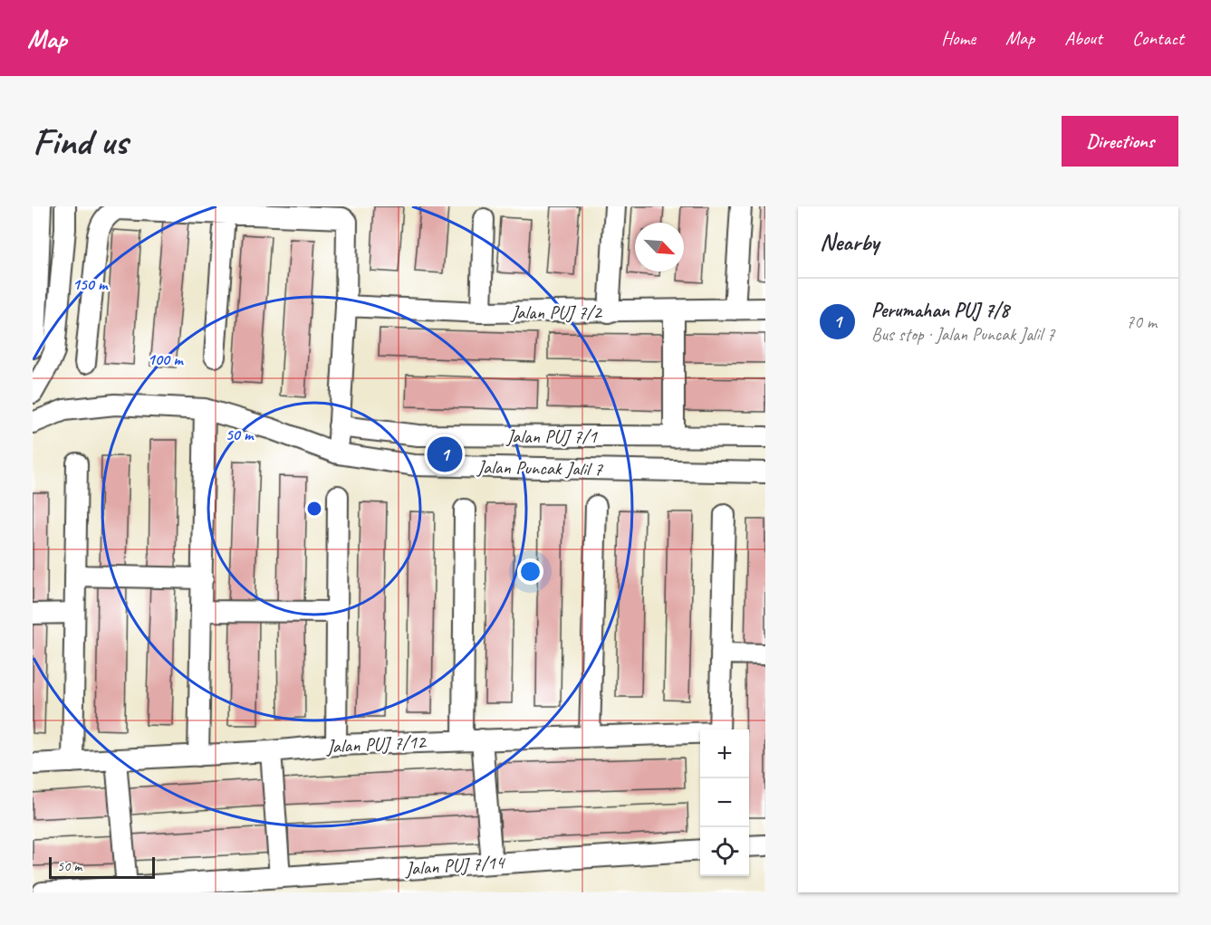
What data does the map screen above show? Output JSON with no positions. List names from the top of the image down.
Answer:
{
  "streets": {
    "street": [
      "Jalan PUJ 7/2",
      "Jalan PUJ 7/1",
      "Jalan Puncak Jalil 7",
      "Jalan PUJ 7/12",
      "Jalan PUJ 7/14"
    ]
  },
  "scale_bar": "50 m",
  "north": "bottom right",
  "page": {
    "header": "Map",
    "nav": [
      "Home",
      "Map",
      "About",
      "Contact"
    ],
    "buttons": "Directions",
    "title": "Find us",
    "heading": "Nearby",
    "list": [
      {
        "mark": "1",
        "name": "Perumahan PUJ 7/8",
        "note": "Bus stop · Jalan Puncak Jalil 7",
        "value": "70 m"
      }
    ],
    "pins": "1",
    "map_buttons": ["+", "−"],
    "scale": "50 m"
  },
  "rings": ["150 m", "100 m", "50 m"]
}
